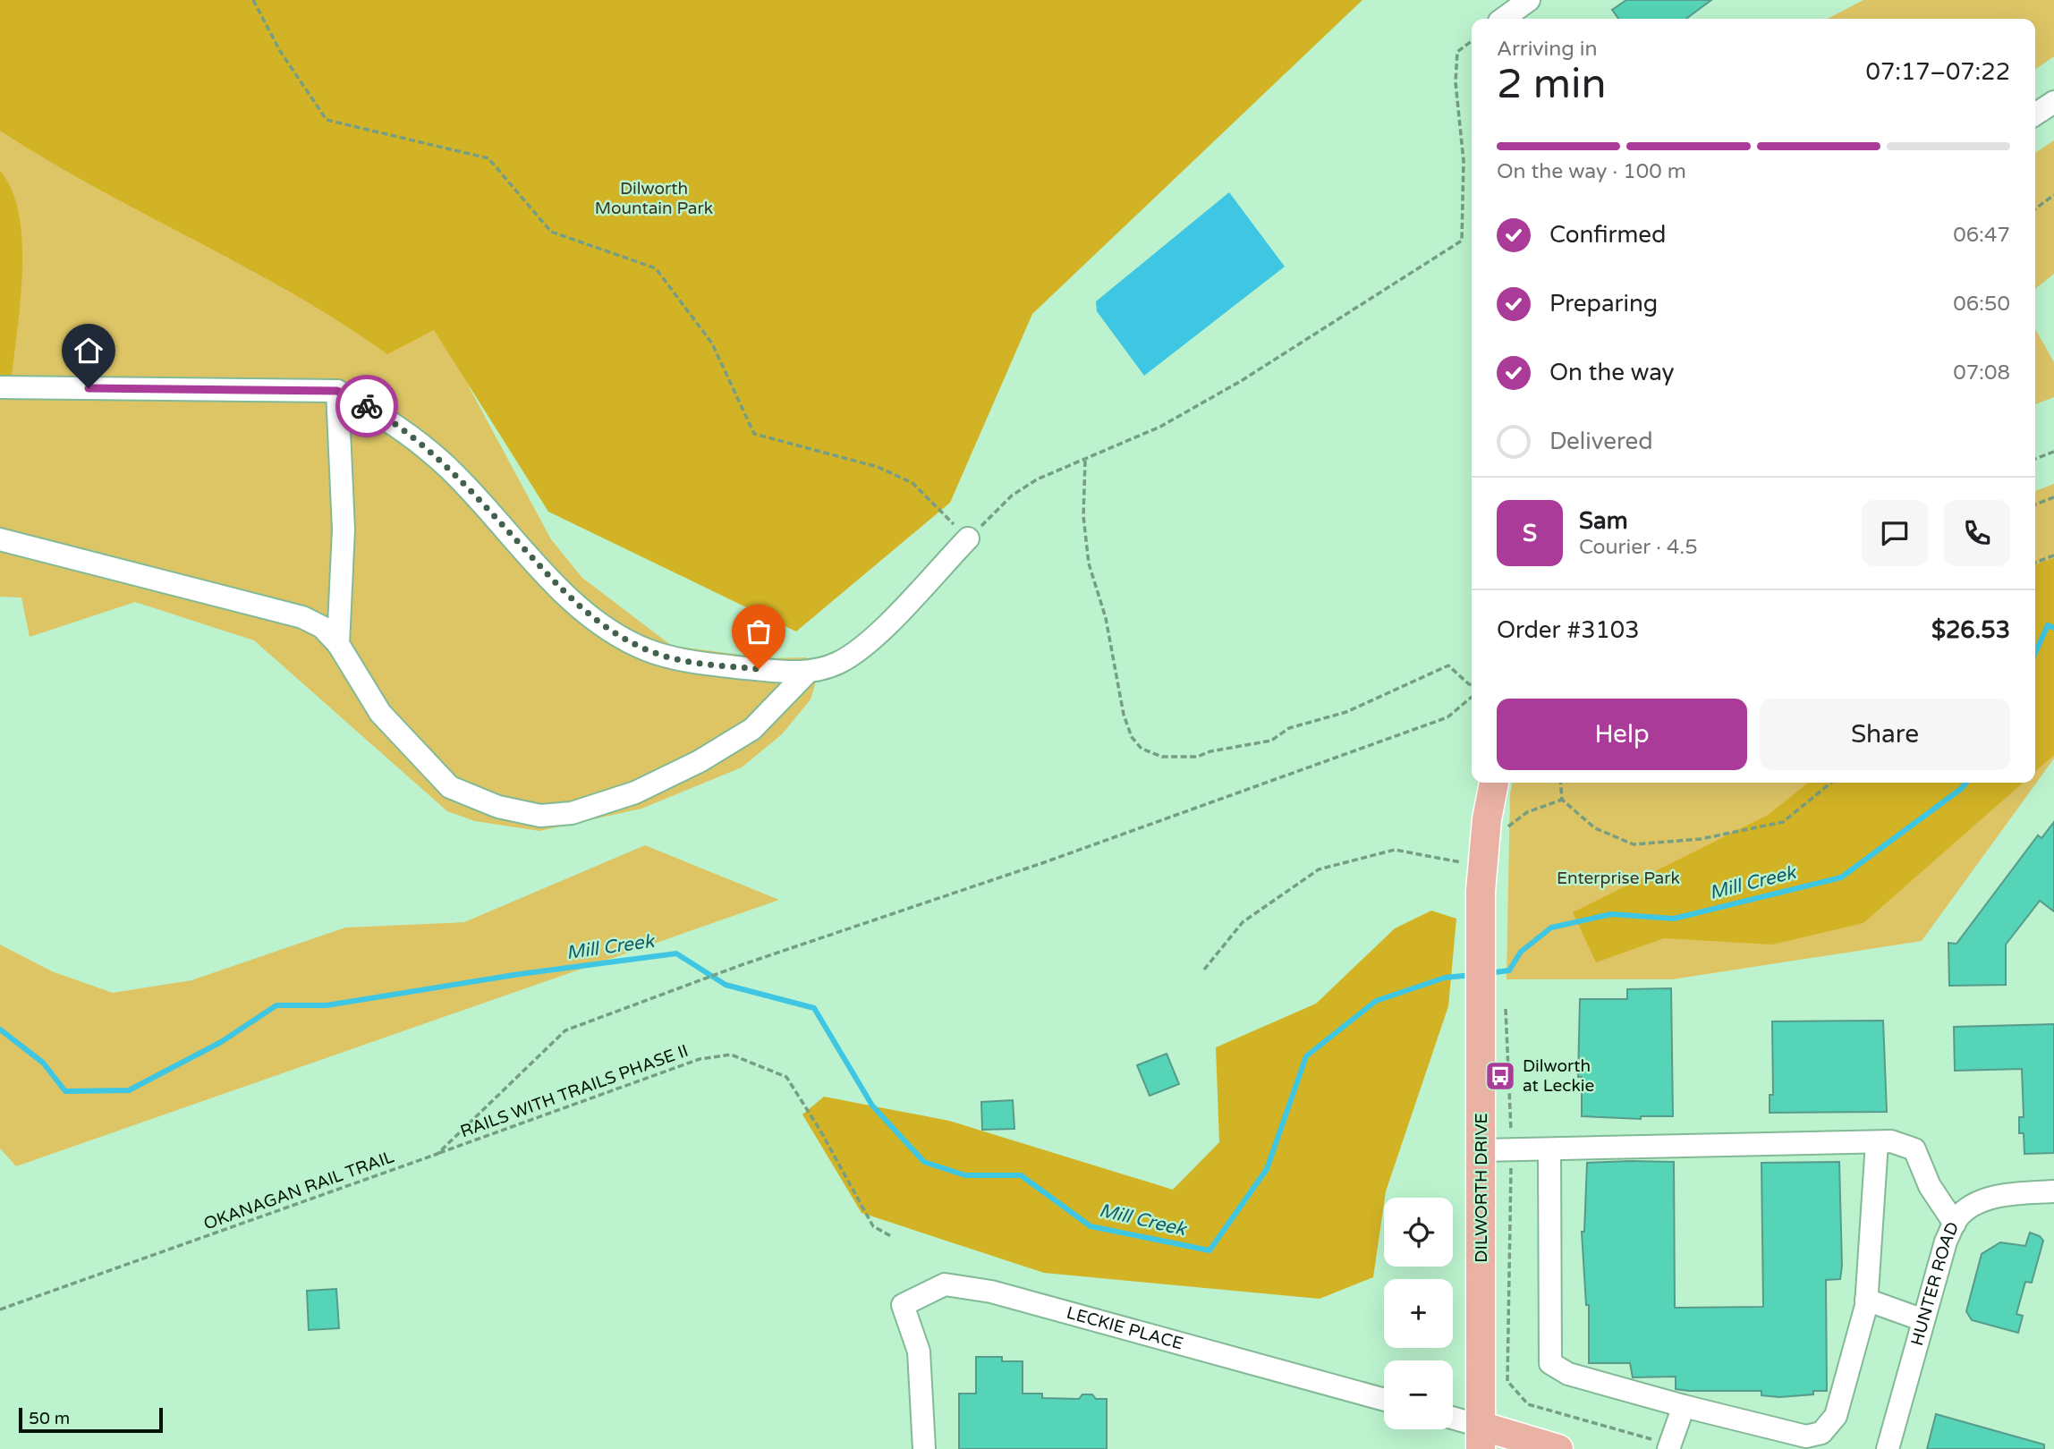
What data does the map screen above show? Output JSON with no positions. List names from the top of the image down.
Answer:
{
  "streets": {
    "main road": ["DILWORTH DRIVE"],
    "street": ["HUNTER ROAD", "LECKIE PLACE"],
    "path": ["RAILS WITH TRAILS PHASE II", "OKANAGAN RAIL TRAIL"]
  },
  "crossings": [
    ["RAILS WITH TRAILS PHASE II", "OKANAGAN RAIL TRAIL"]
  ],
  "water": ["Mill Creek"],
  "parks": ["Dilworth Mountain Park", "Enterprise Park"],
  "places": {
    "bus stop": ["Dilworth at Leckie"]
  },
  "scale_bar": "50 m",
  "page": {
    "heading": ["2 min", "Arriving in", "07:17–07:22"],
    "panel": [
      "Sam",
      "Courier · 4.5",
      "Order #3103",
      "$26.53"
    ],
    "bar": "On the way · 100 m",
    "list": [
      ["Confirmed", "06:47"],
      ["Preparing", "06:50"],
      ["On the way", "07:08"],
      "Delivered"
    ],
    "round": "S",
    "buttons": ["Help", "Share"],
    "map_buttons": ["+", "−"],
    "scale": "50 m"
  }
}
